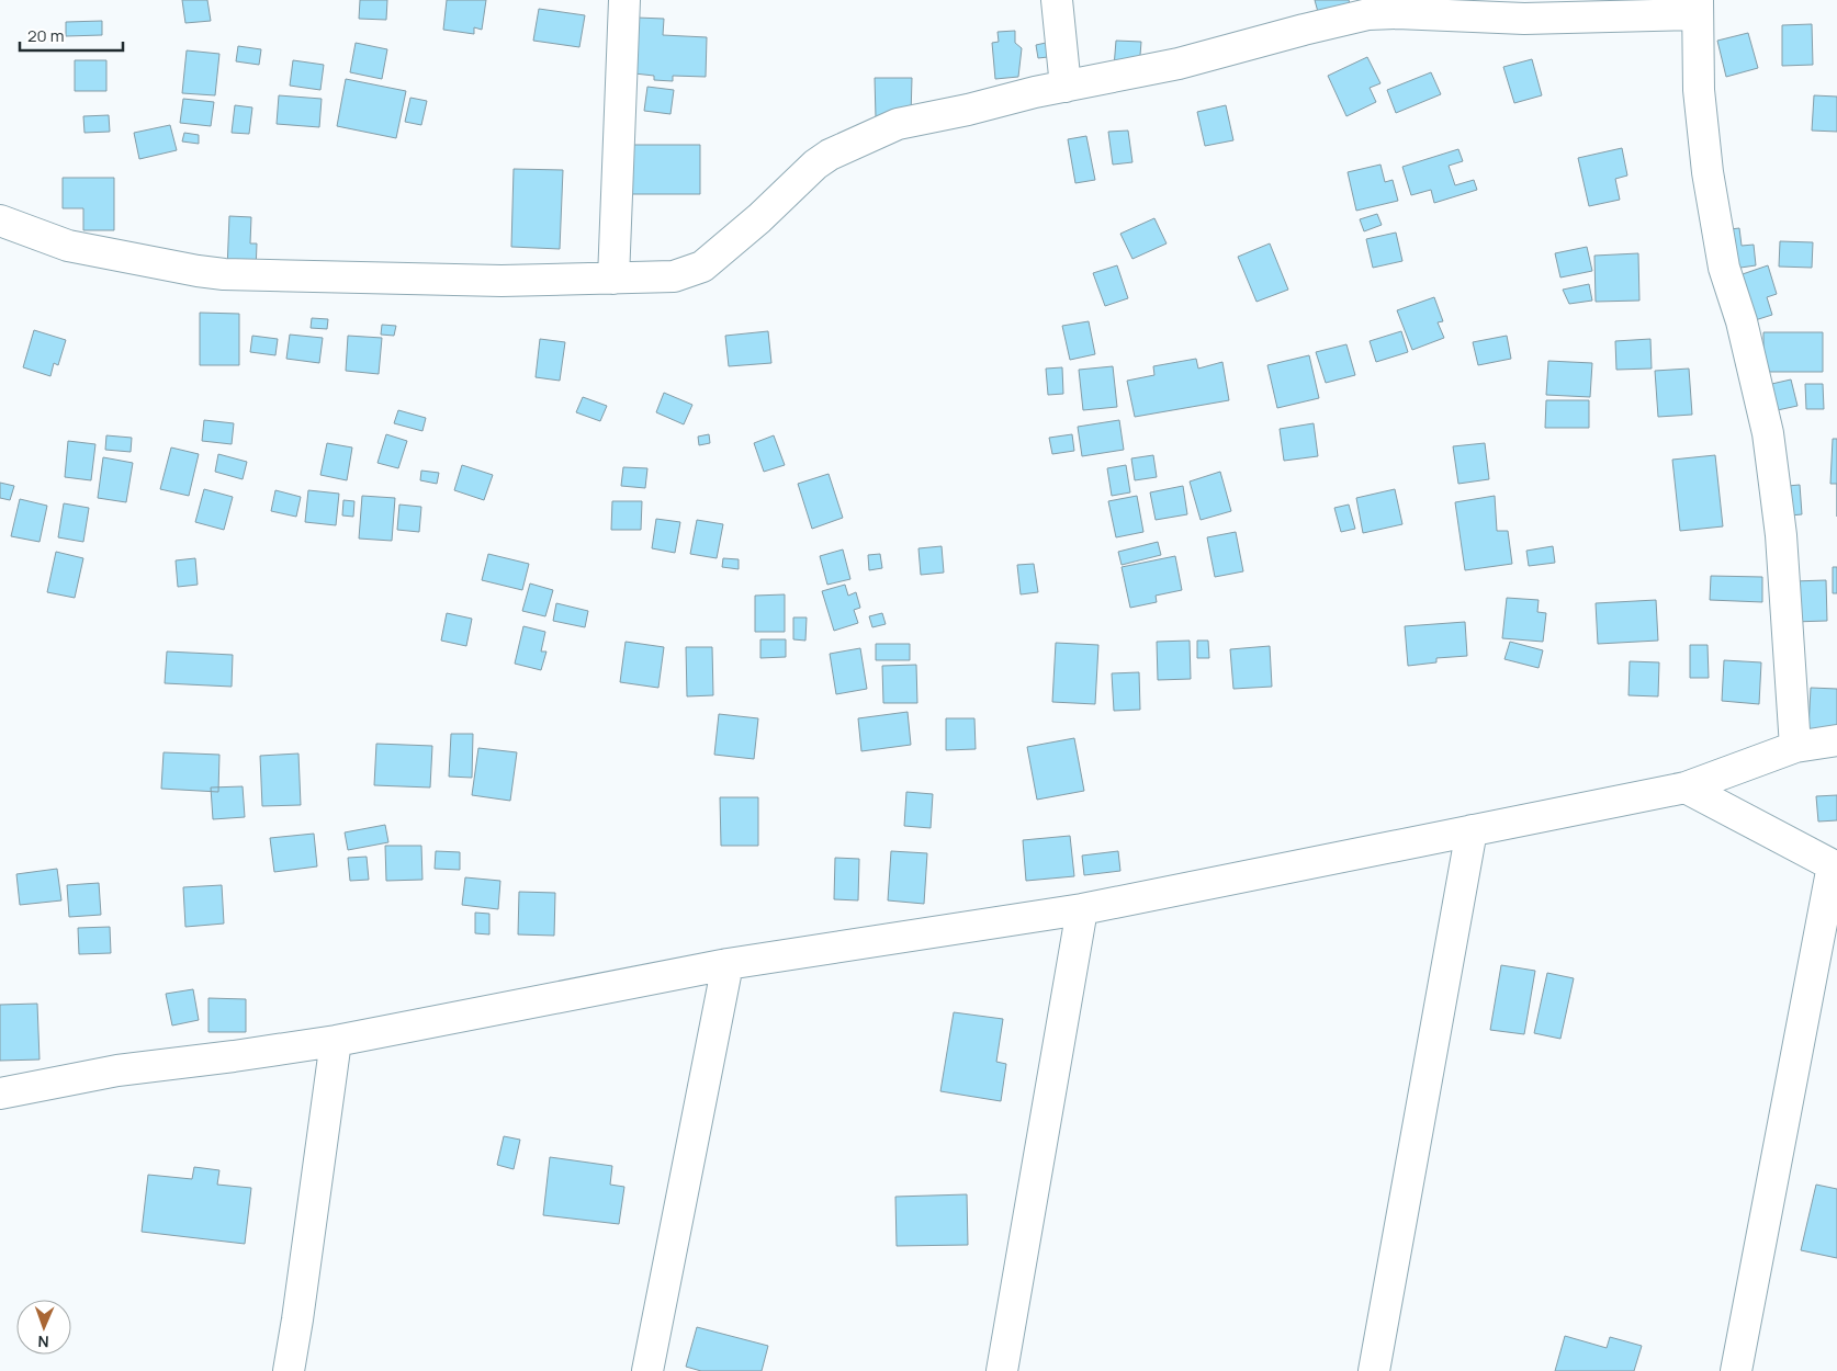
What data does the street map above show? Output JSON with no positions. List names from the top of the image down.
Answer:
{
  "scale_bar": "20 m",
  "north": "bottom"
}
